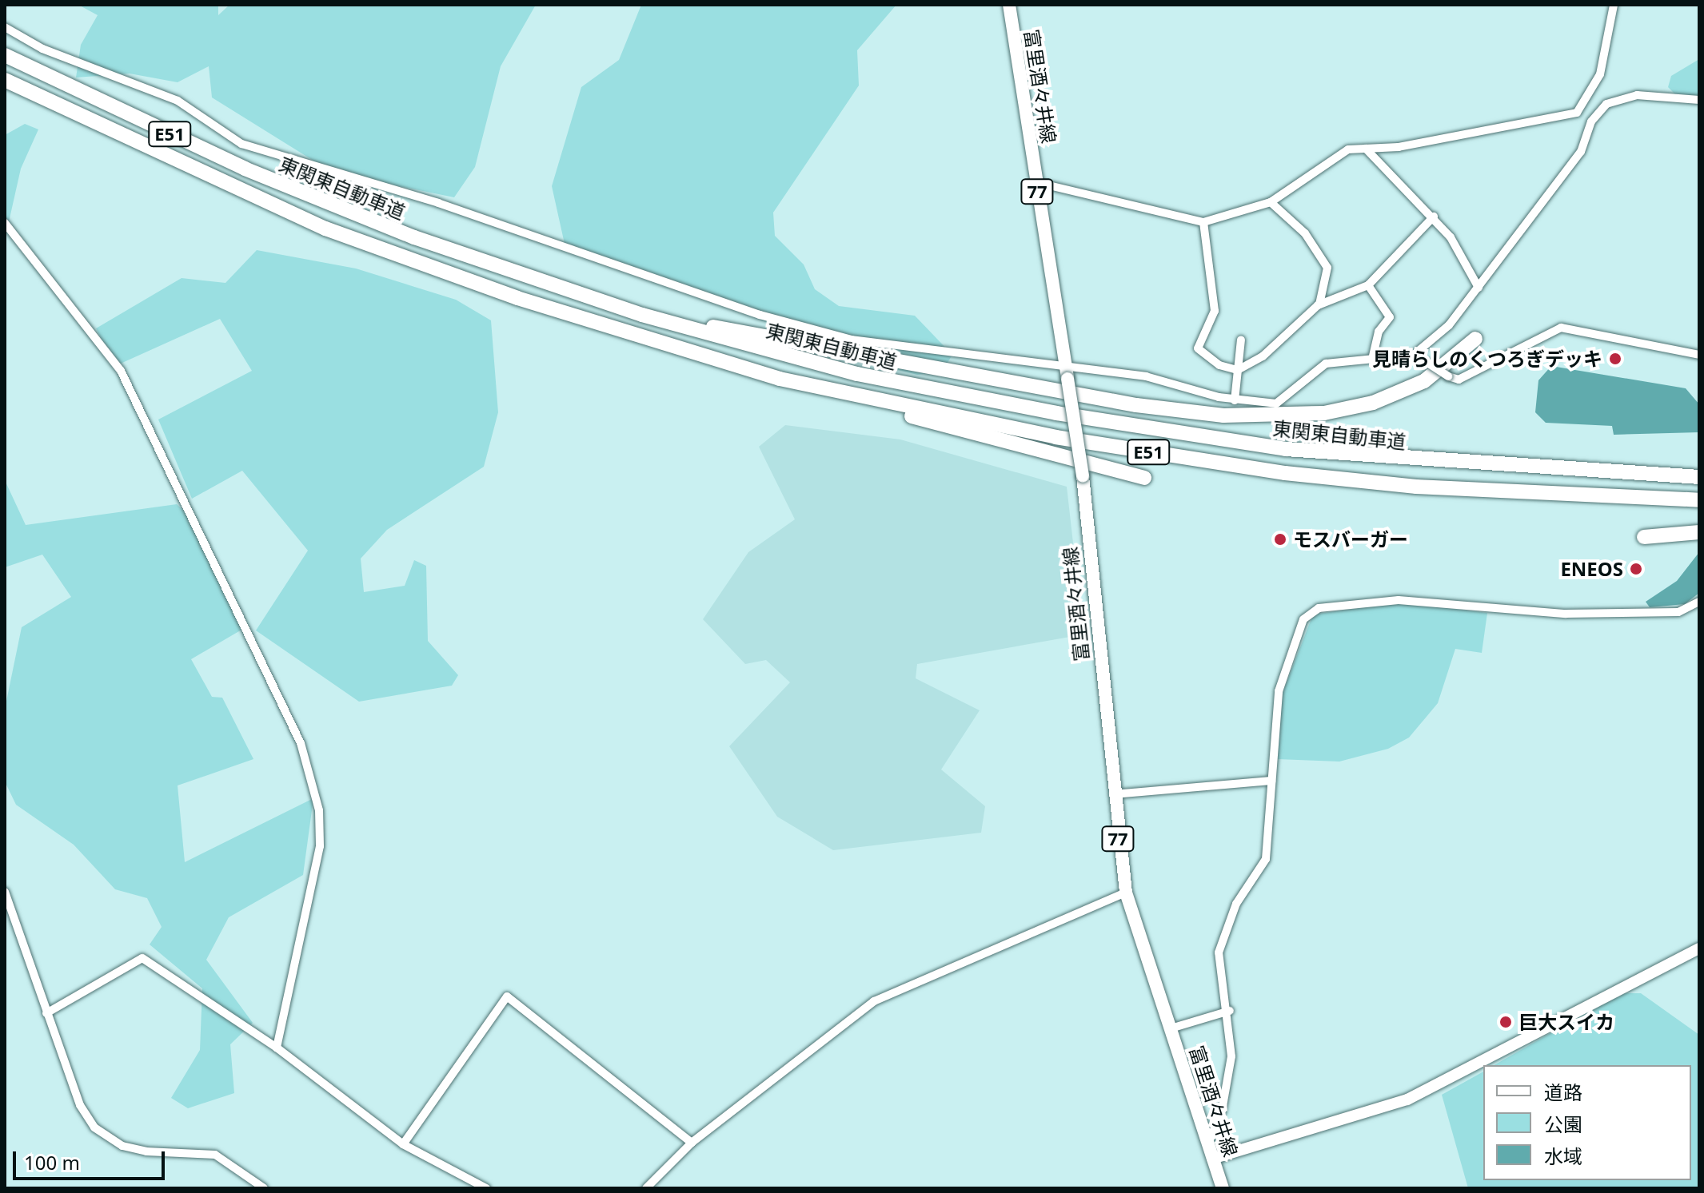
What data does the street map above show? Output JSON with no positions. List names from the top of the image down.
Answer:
{
  "streets": {
    "highway": ["E51", "東関東自動車道"],
    "main road": ["富里酒々井線", "77"]
  },
  "places": [
    "見晴らしのくつろぎデッキ",
    "モスバーガー",
    "ENEOS",
    "巨大スイカ"
  ],
  "legend": ["道路", "公園", "水域"],
  "scale_bar": "100 m"
}
